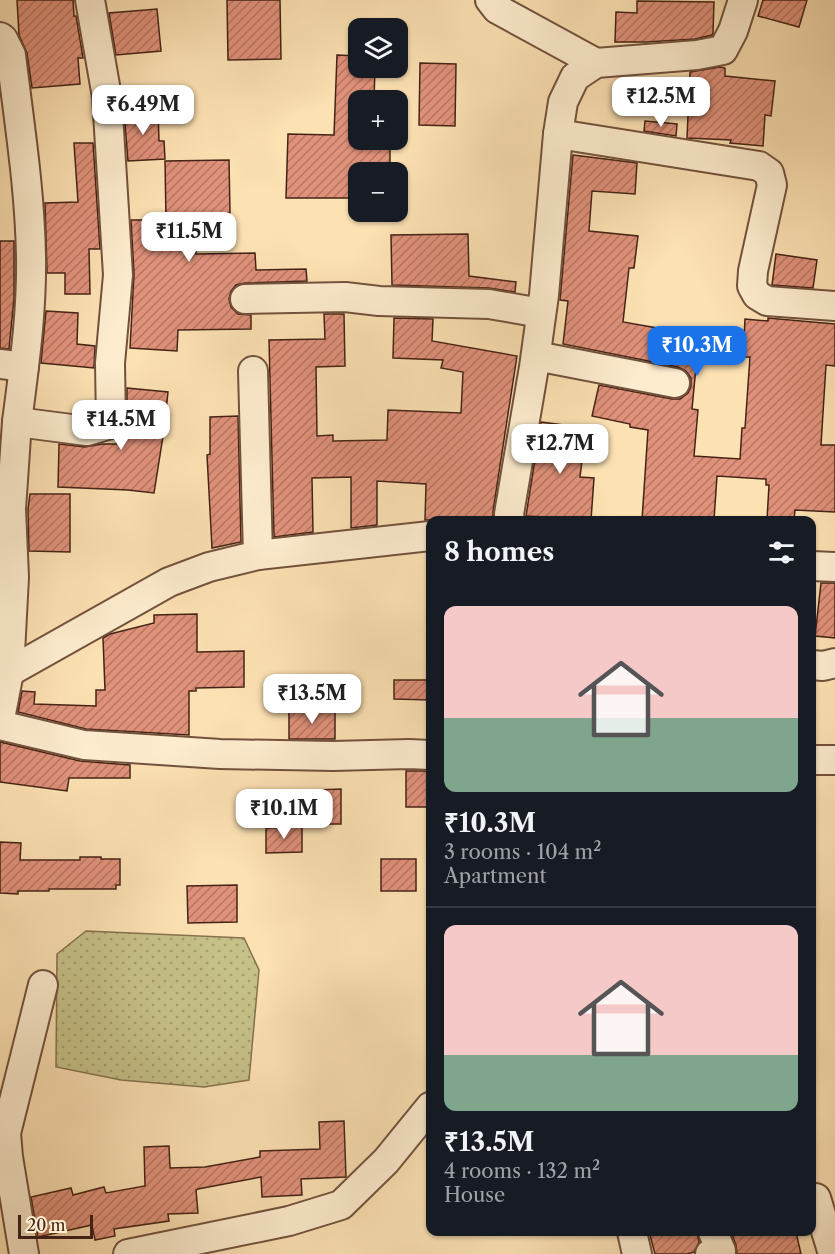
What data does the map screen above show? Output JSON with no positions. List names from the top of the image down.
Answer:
{
  "scale_bar": "20 m",
  "page": {
    "map_buttons": ["+", "−"],
    "price": [
      "₹12.5M",
      "₹6.49M",
      "₹11.5M",
      "₹10.3M",
      "₹14.5M",
      "₹12.7M",
      "₹13.5M",
      "₹10.1M"
    ],
    "heading": "8 homes",
    "list": [
      {
        "name": "₹10.3M",
        "note": "3 rooms · 104 m² · Apartment"
      },
      {
        "name": "₹13.5M",
        "note": "4 rooms · 132 m² · House"
      }
    ],
    "scale": "20 m"
  }
}
